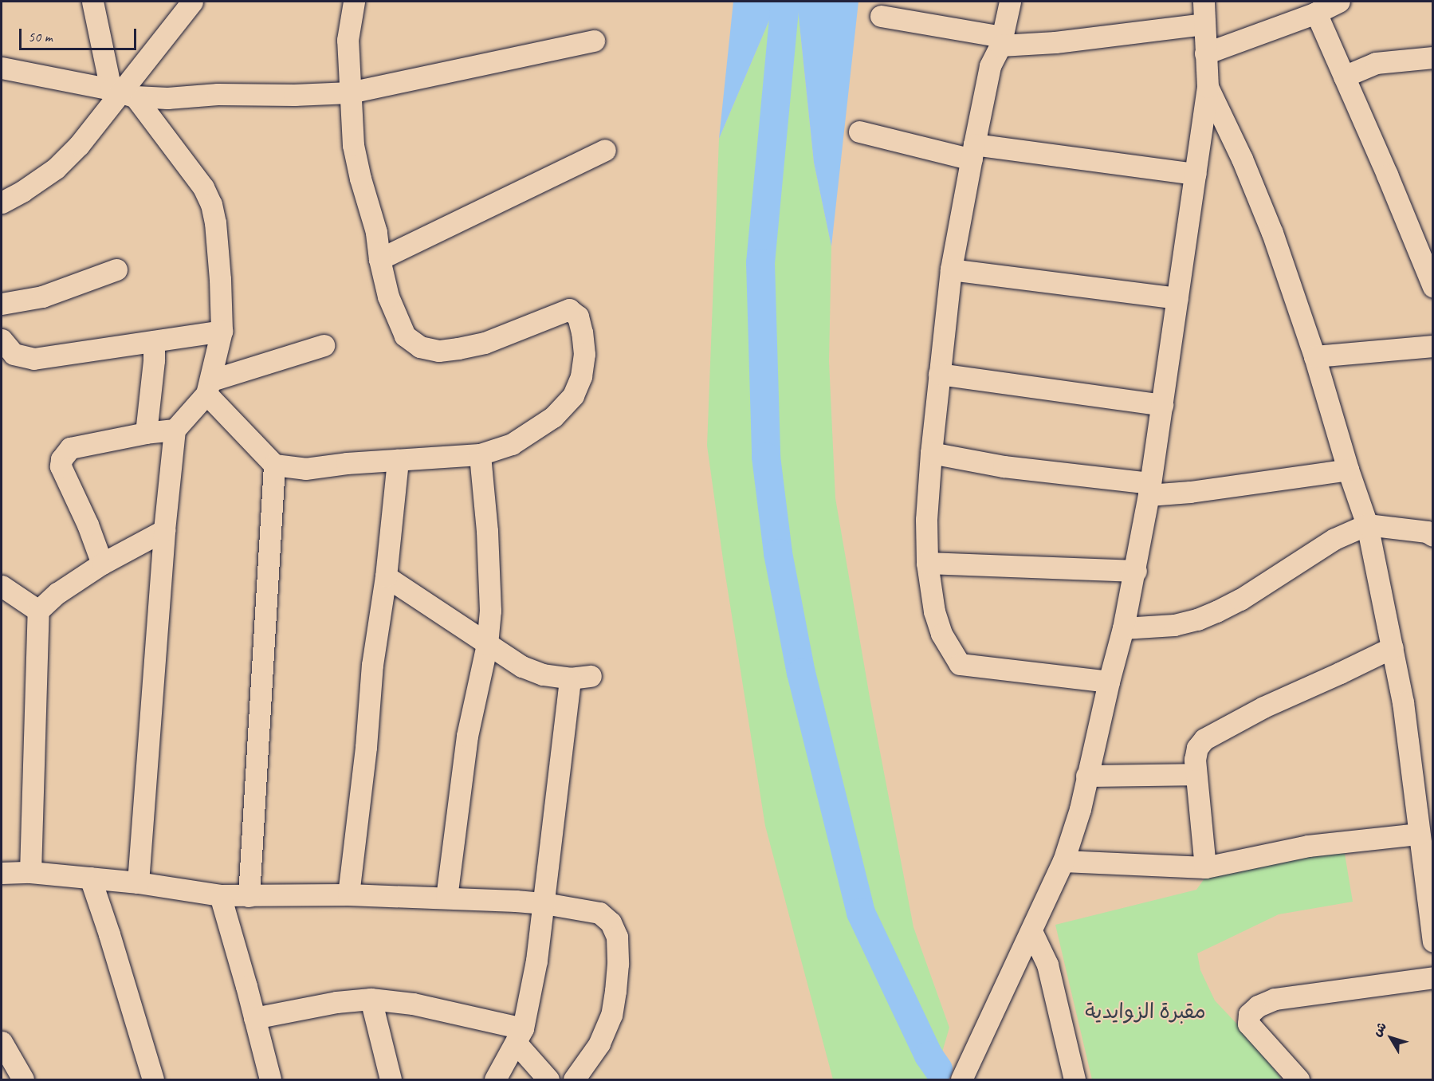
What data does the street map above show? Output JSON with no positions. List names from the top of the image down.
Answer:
{
  "parks": ["مقبرة الزوايدية"],
  "scale_bar": "50 m",
  "north": "top left"
}
